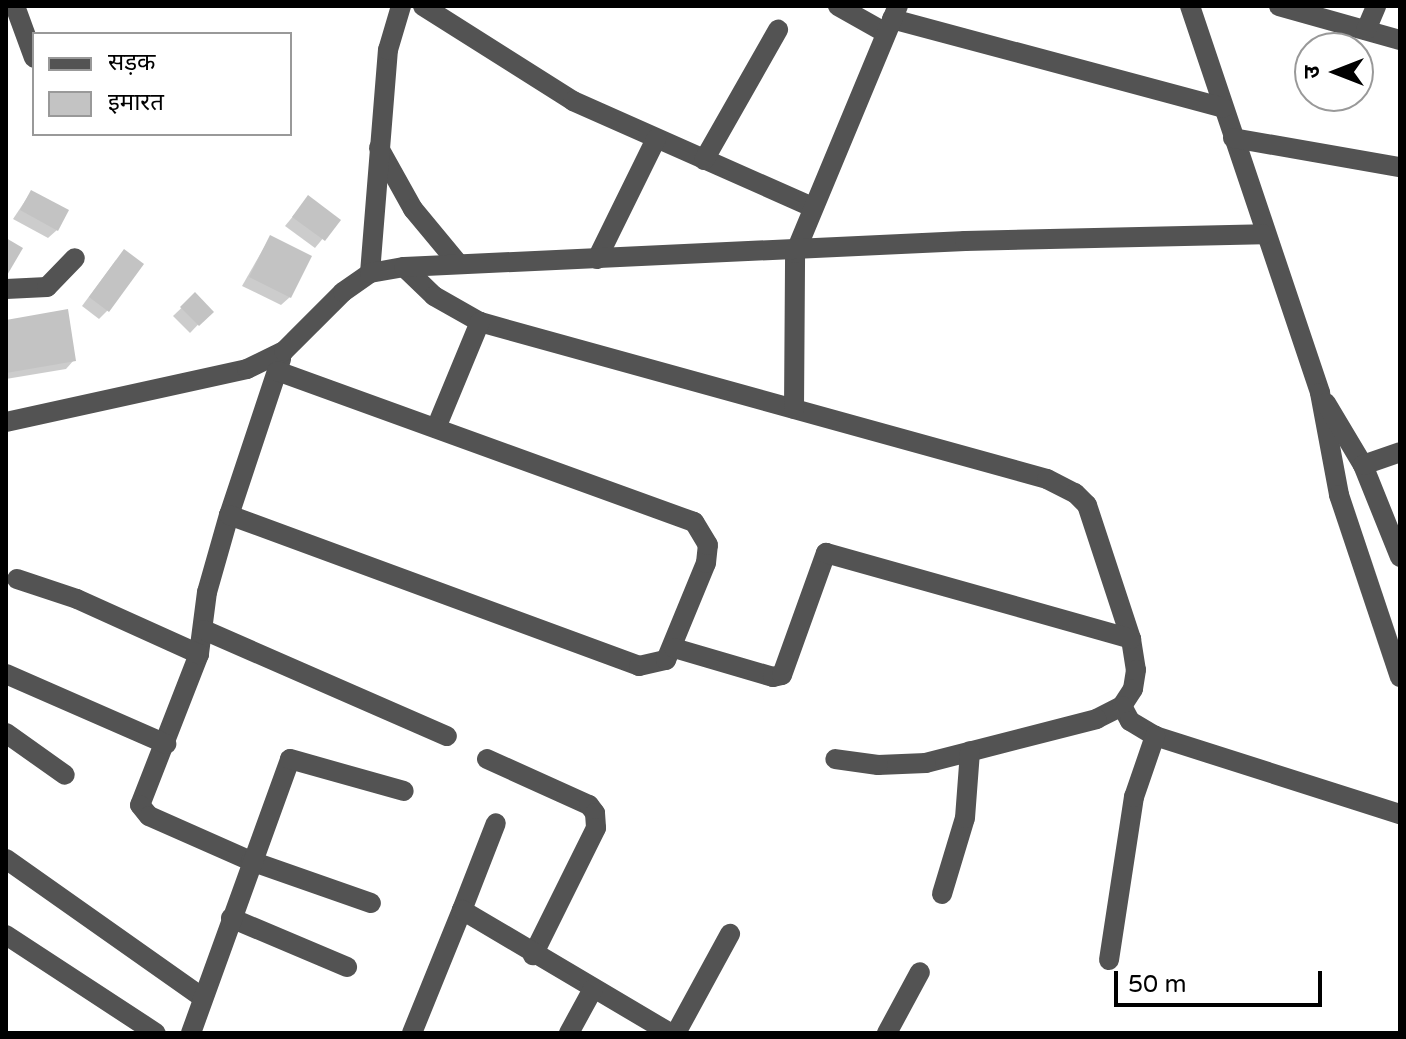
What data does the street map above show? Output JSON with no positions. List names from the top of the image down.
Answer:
{
  "legend": ["सड़क", "इमारत"],
  "scale_bar": "50 m",
  "north": "left"
}
